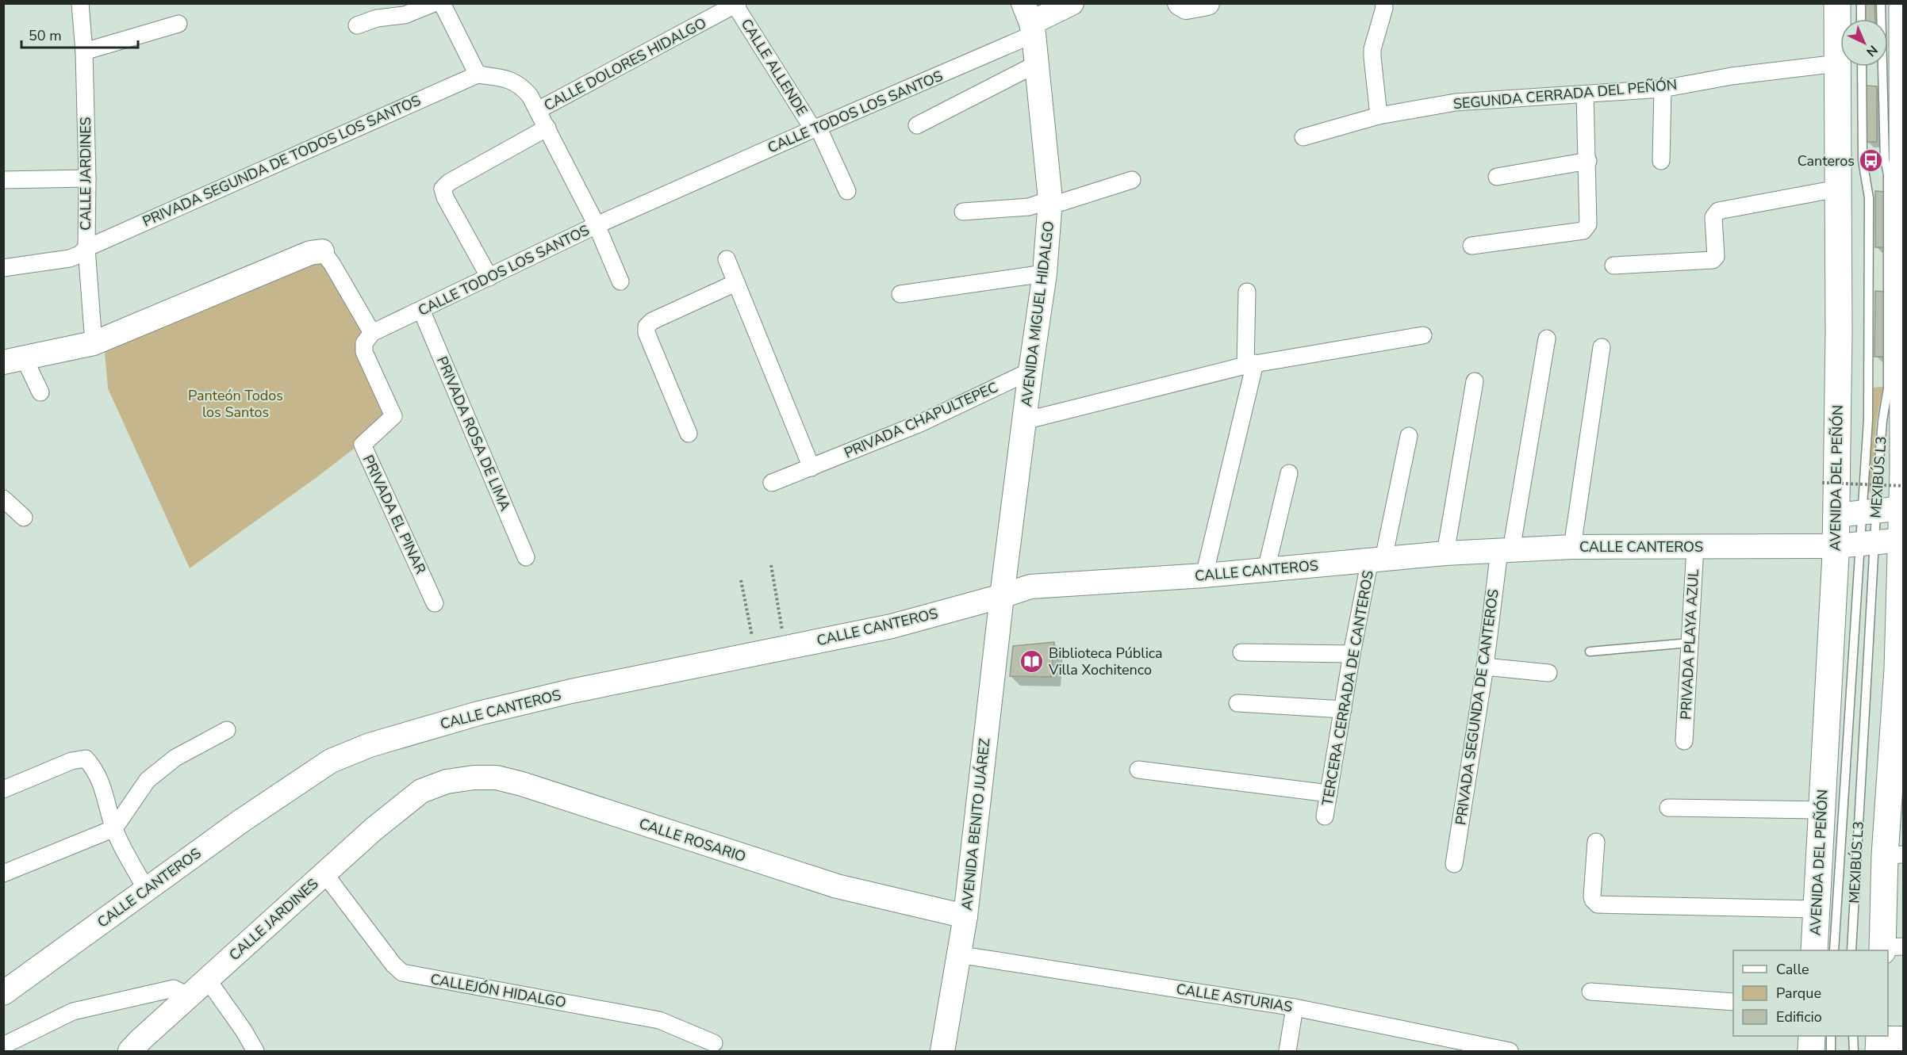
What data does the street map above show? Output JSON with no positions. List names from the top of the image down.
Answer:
{
  "streets": {
    "main road": ["AVENIDA DEL PEÑÓN"],
    "street": [
      "CALLE DOLORES HIDALGO",
      "CALLE ALLENDE",
      "SEGUNDA CERRADA DEL PEÑÓN",
      "CALLE TODOS LOS SANTOS",
      "PRIVADA SEGUNDA DE TODOS LOS SANTOS",
      "CALLE JARDINES",
      "AVENIDA MIGUEL HIDALGO",
      "PRIVADA CHAPULTEPEC",
      "PRIVADA ROSA DE LIMA",
      "PRIVADA EL PINAR",
      "CALLE CANTEROS",
      "PRIVADA PLAYA AZUL",
      "TERCERA CERRADA DE CANTEROS",
      "PRIVADA SEGUNDA DE CANTEROS",
      "AVENIDA BENITO JUÁREZ",
      "CALLE ROSARIO",
      "CALLEJÓN HIDALGO",
      "CALLE ASTURIAS"
    ],
    "lane": ["MEXIBÚS L3"]
  },
  "crossings": [
    ["CALLE DOLORES HIDALGO", "CALLE ALLENDE"],
    ["CALLE ALLENDE", "CALLE TODOS LOS SANTOS"],
    ["CALLE TODOS LOS SANTOS", "AVENIDA MIGUEL HIDALGO"],
    ["CALLE TODOS LOS SANTOS", "PRIVADA ROSA DE LIMA"],
    ["CALLE TODOS LOS SANTOS", "PRIVADA EL PINAR"],
    ["PRIVADA SEGUNDA DE TODOS LOS SANTOS", "CALLE JARDINES"],
    ["CALLE JARDINES", "CALLE ROSARIO"],
    ["CALLE JARDINES", "CALLEJÓN HIDALGO"],
    ["AVENIDA MIGUEL HIDALGO", "PRIVADA CHAPULTEPEC"],
    ["AVENIDA MIGUEL HIDALGO", "CALLE CANTEROS"],
    ["AVENIDA MIGUEL HIDALGO", "AVENIDA BENITO JUÁREZ"],
    ["MEXIBÚS L3", "AVENIDA DEL PEÑÓN"],
    ["MEXIBÚS L3", "CALLE CANTEROS"],
    ["AVENIDA DEL PEÑÓN", "CALLE CANTEROS"],
    ["CALLE CANTEROS", "PRIVADA PLAYA AZUL"],
    ["CALLE CANTEROS", "TERCERA CERRADA DE CANTEROS"],
    ["CALLE CANTEROS", "PRIVADA SEGUNDA DE CANTEROS"],
    ["CALLE CANTEROS", "AVENIDA BENITO JUÁREZ"],
    ["AVENIDA BENITO JUÁREZ", "CALLE ROSARIO"],
    ["AVENIDA BENITO JUÁREZ", "CALLE ASTURIAS"]
  ],
  "parks": ["Panteón Todos los Santos"],
  "places": {
    "bus stop": ["Canteros"],
    "library": ["Biblioteca Pública Villa Xochitenco"]
  },
  "legend": ["Calle", "Parque", "Edificio"],
  "scale_bar": "50 m",
  "north": "bottom right"
}
